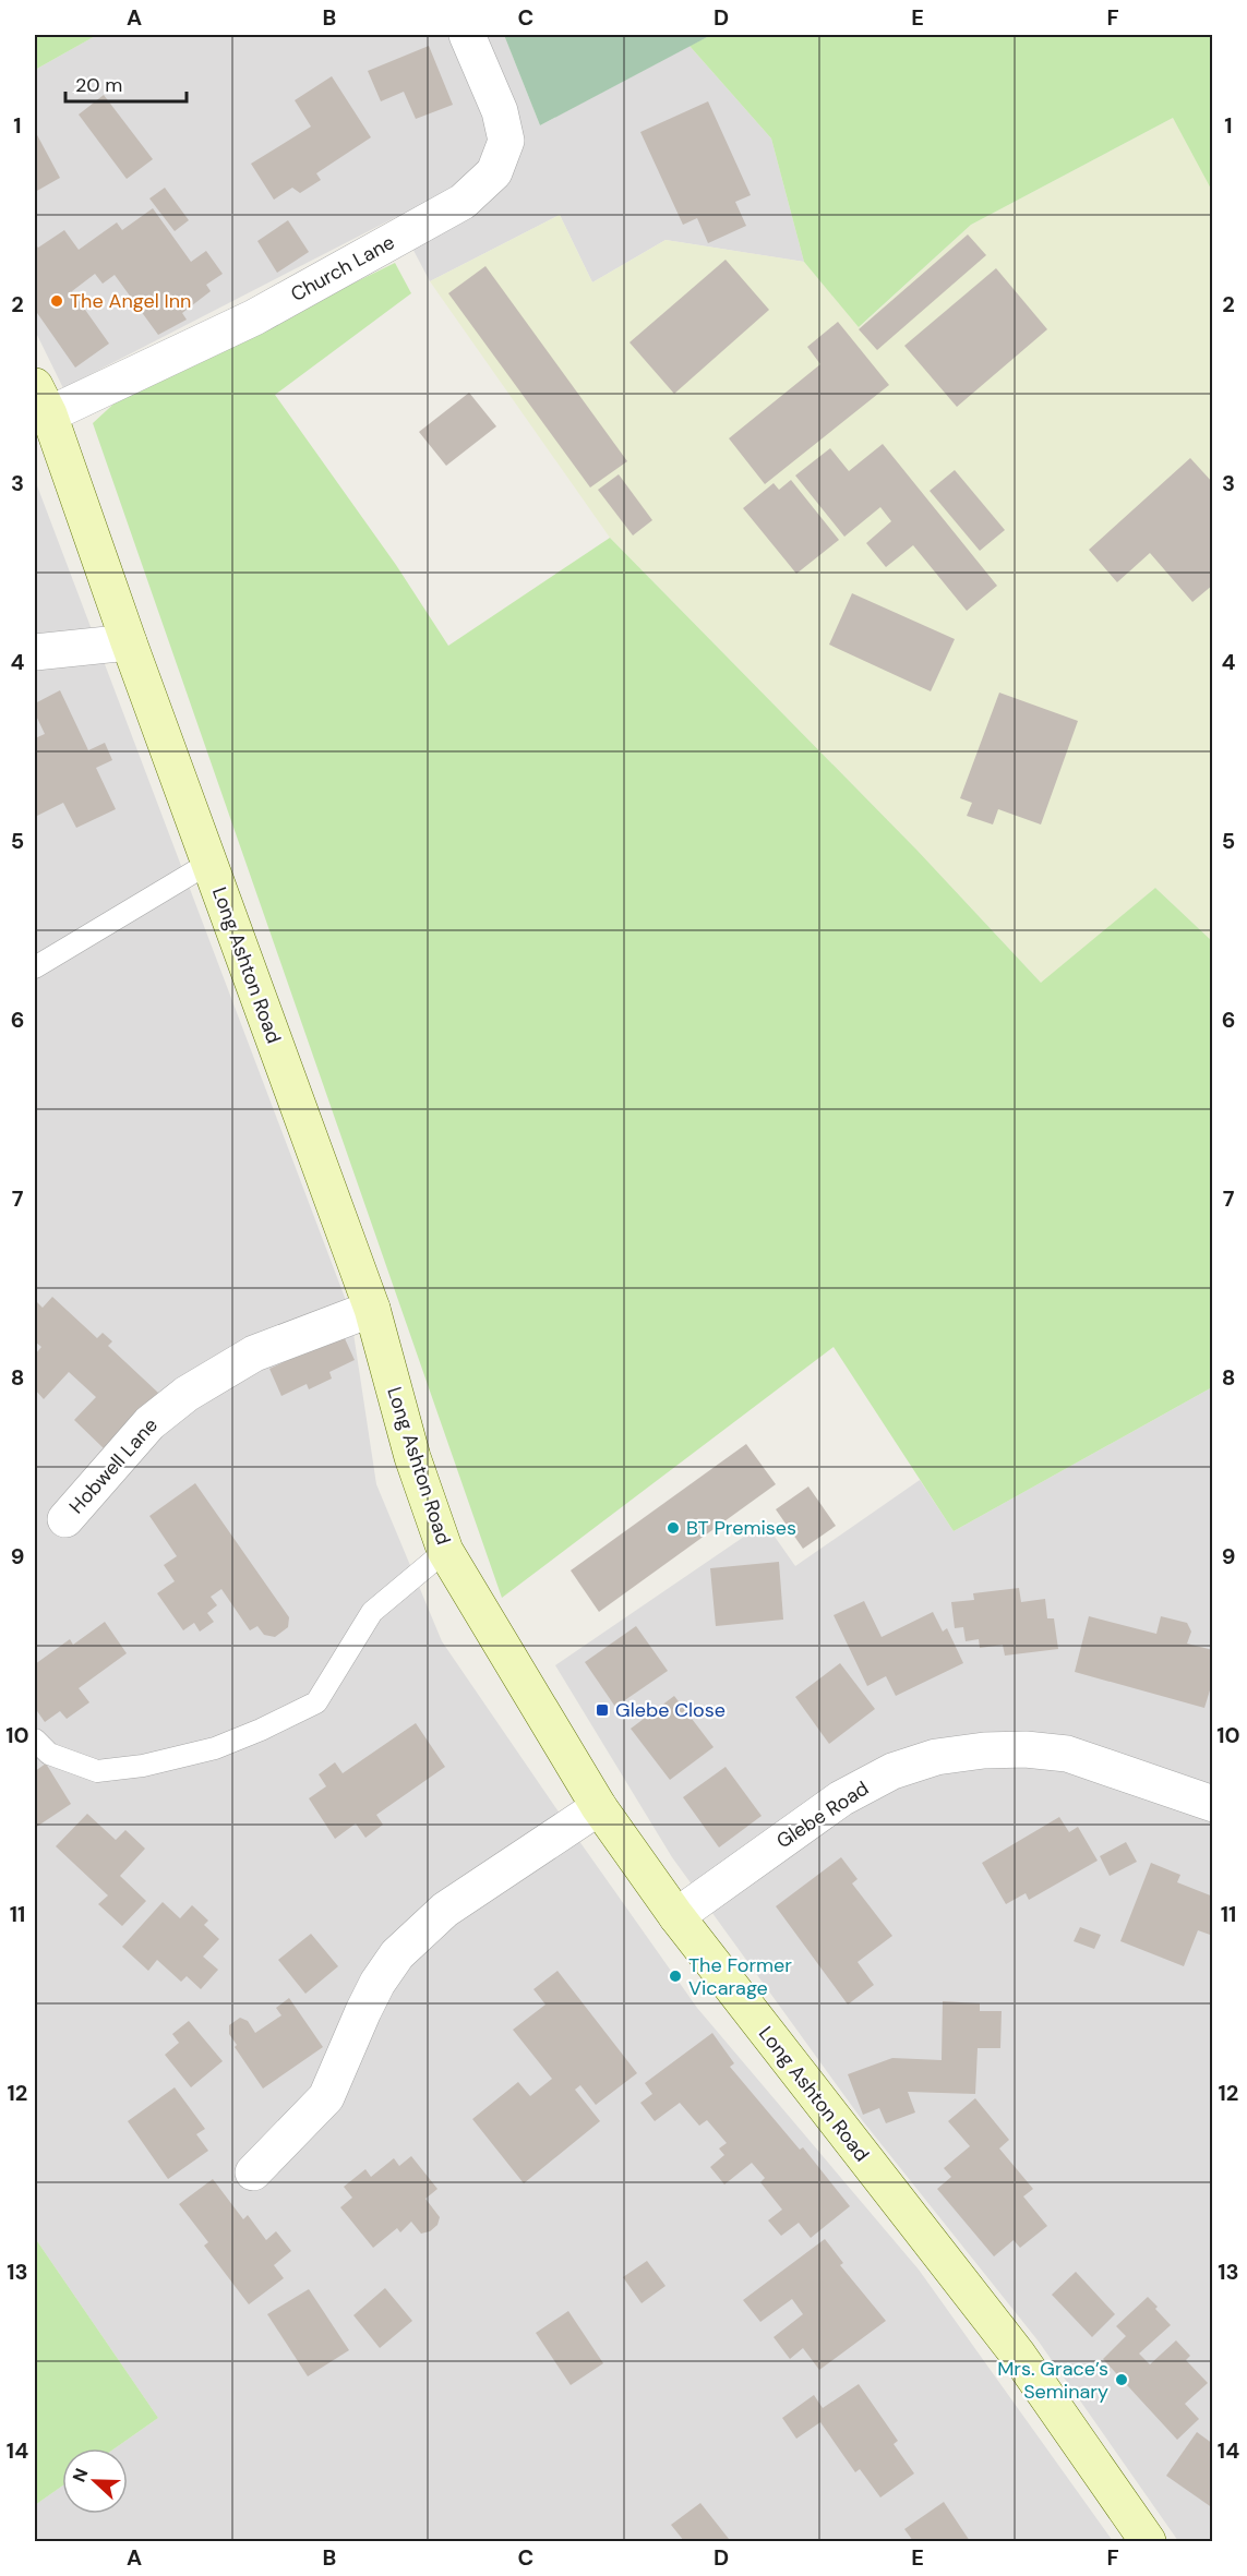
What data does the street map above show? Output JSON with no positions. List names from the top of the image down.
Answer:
{
  "streets": {
    "street": [
      "Church Lane",
      "Long Ashton Road",
      "Hobwell Lane",
      "Glebe Road"
    ]
  },
  "crossings": [
    ["Church Lane", "Long Ashton Road"],
    ["Long Ashton Road", "Hobwell Lane"],
    ["Long Ashton Road", "Glebe Road"]
  ],
  "places": {
    "other": [
      "The Angel Inn",
      "BT Premises",
      "The Former Vicarage",
      "Mrs. Grace’s Seminary"
    ],
    "transit": ["Glebe Close"]
  },
  "scale_bar": "20 m",
  "north": "left",
  "grid": {
    "columns": [
      "A",
      "B",
      "C",
      "D",
      "E",
      "F"
    ],
    "rows": [
      "1",
      "2",
      "3",
      "4",
      "5",
      "6",
      "7",
      "8",
      "9",
      "10",
      "11",
      "12",
      "13",
      "14"
    ]
  }
}
